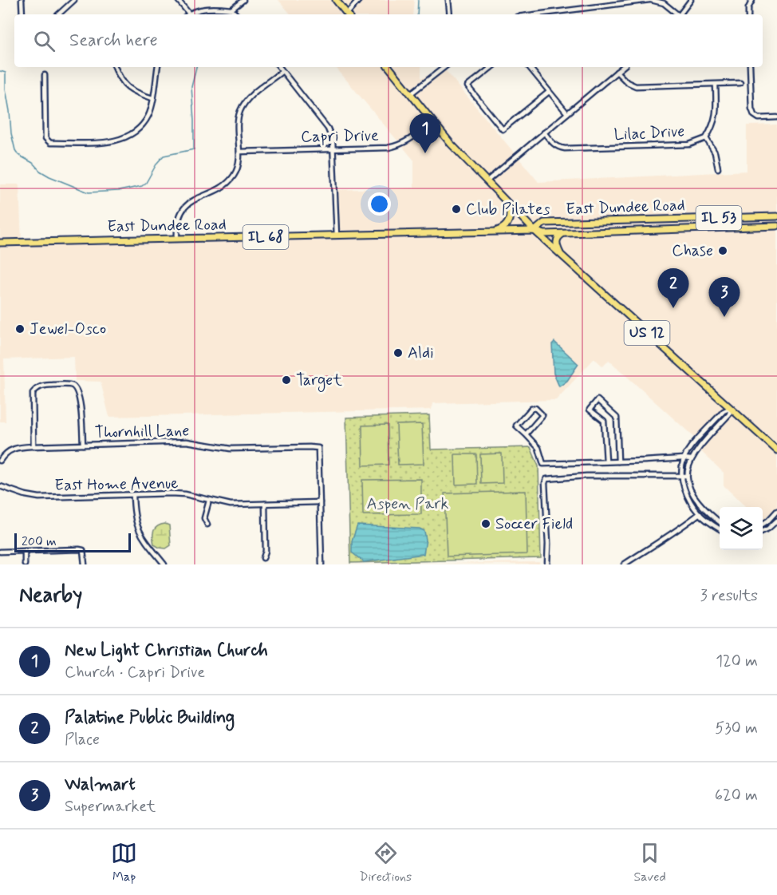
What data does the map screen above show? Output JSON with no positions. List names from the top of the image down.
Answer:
{
  "streets": {
    "main road": [
      "East Dundee Road",
      "IL 53",
      "IL 68",
      "US 12"
    ],
    "street": [
      "Lilac Drive",
      "Capri Drive",
      "Thornhill Lane",
      "East Home Avenue"
    ]
  },
  "crossings": [
    ["Capri Drive", "US 12"],
    ["East Dundee Road", "US 12"],
    ["Thornhill Lane", "East Home Avenue"]
  ],
  "parks": ["Aspen Park"],
  "places": [
    "Club Pilates",
    "Chase",
    "Jewel-Osco",
    "Aldi",
    "Target",
    "Soccer Field"
  ],
  "scale_bar": "200 m",
  "page": {
    "search": "Search here",
    "pins": ["1", "2", "3"],
    "scale": "200 m",
    "heading": ["Nearby", "3 results"],
    "list": [
      {
        "mark": "1",
        "name": "New Light Christian Church",
        "note": "Church · Capri Drive",
        "value": "120 m"
      },
      {
        "mark": "2",
        "name": "Palatine Public Building",
        "note": "Place",
        "value": "530 m"
      },
      {
        "mark": "3",
        "name": "Walmart",
        "note": "Supermarket",
        "value": "620 m"
      }
    ],
    "nav": ["Map", "Directions", "Saved"]
  }
}
